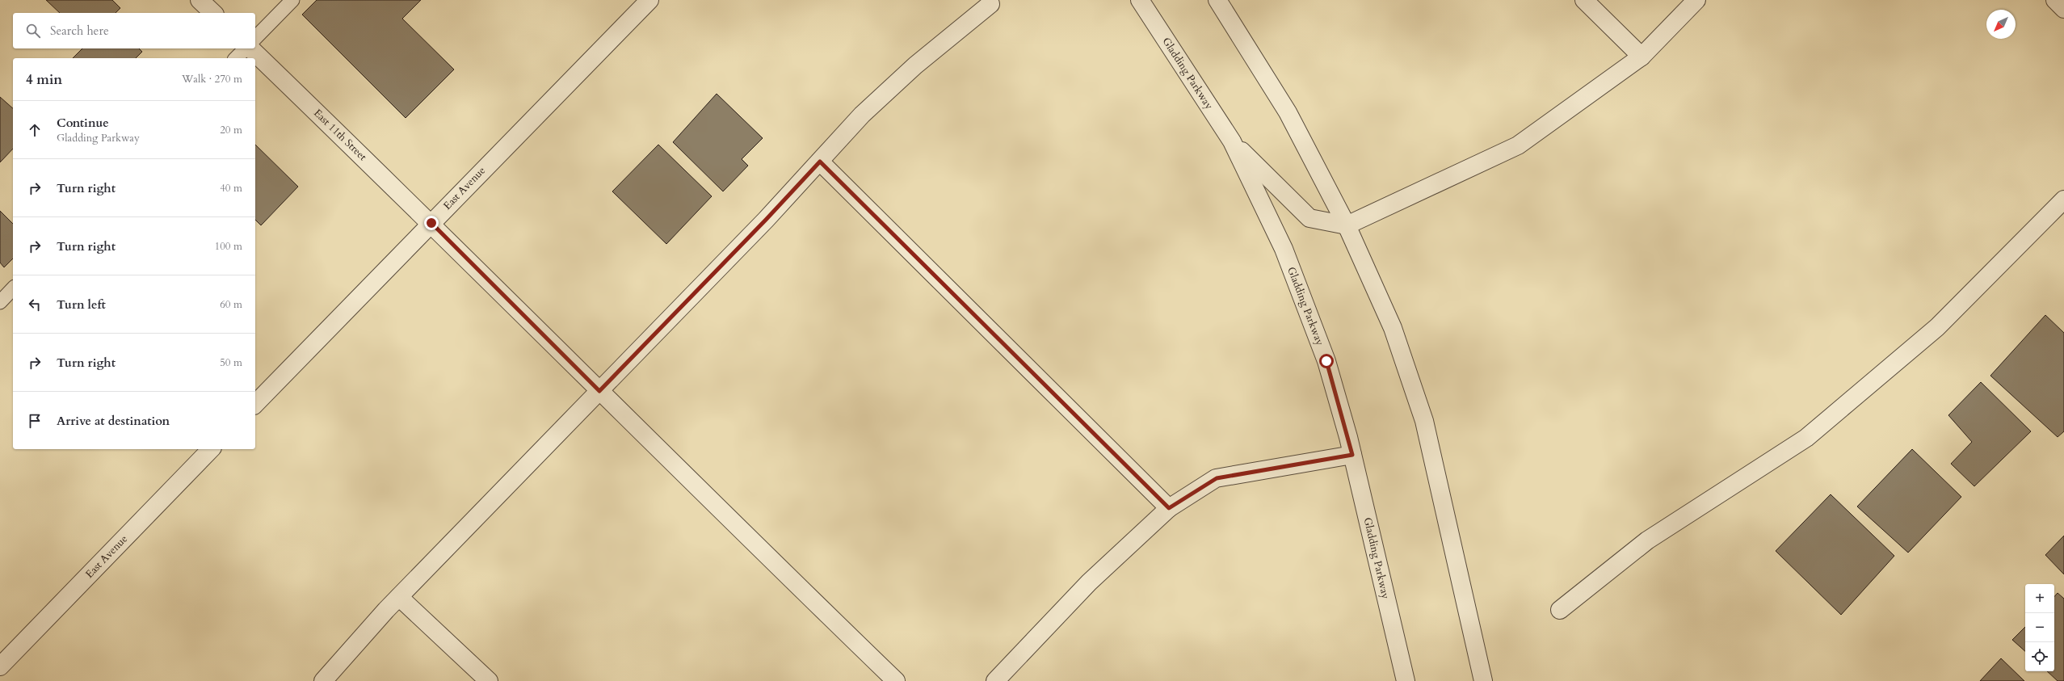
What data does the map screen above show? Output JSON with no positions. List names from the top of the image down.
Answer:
{
  "streets": {
    "street": ["Gladding Parkway", "East 11th Street", "East Avenue"]
  },
  "crossings": [
    ["East 11th Street", "East Avenue"]
  ],
  "north": "bottom left",
  "page": {
    "search": "Search here",
    "heading": ["4 min", "Walk · 270 m"],
    "list": [
      ["Continue", "Gladding Parkway", "20 m"],
      ["Turn right", "40 m"],
      ["Turn right", "100 m"],
      ["Turn left", "60 m"],
      ["Turn right", "50 m"],
      "Arrive at destination"
    ],
    "map_buttons": ["+", "−"]
  }
}
